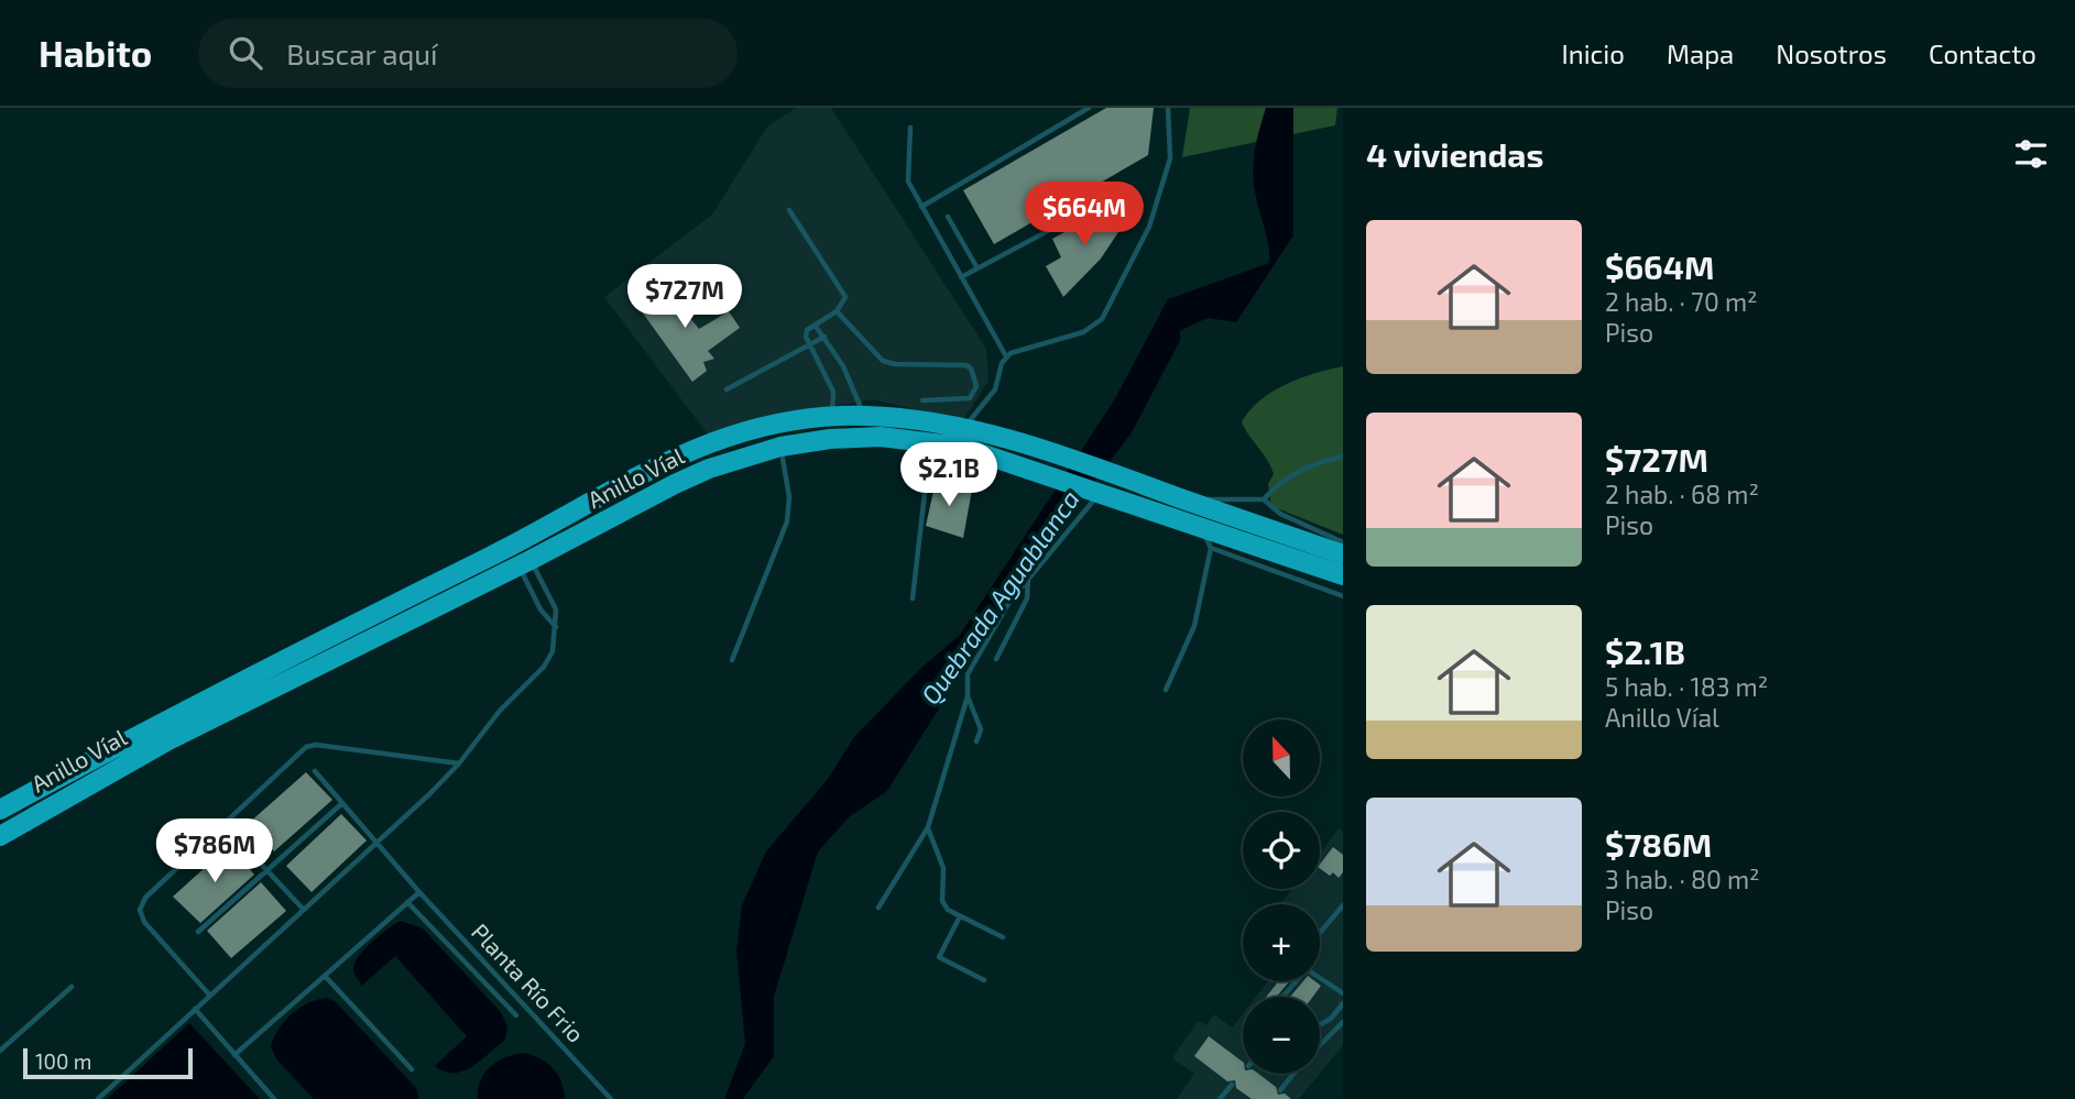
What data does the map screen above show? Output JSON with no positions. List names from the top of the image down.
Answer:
{
  "streets": {
    "highway": ["Anillo Víal"],
    "lane": ["Planta Río Frio"]
  },
  "water": ["Quebrada Aguablanca"],
  "scale_bar": "100 m",
  "north": "top",
  "page": {
    "header": "Habito",
    "search": "Buscar aquí",
    "nav": [
      "Inicio",
      "Mapa",
      "Nosotros",
      "Contacto"
    ],
    "heading": "4 viviendas",
    "price": [
      "$664M",
      "$727M",
      "$2.1B",
      "$786M"
    ],
    "list": [
      {
        "name": "$664M",
        "note": "2 hab. · 70 m² · Piso"
      },
      {
        "name": "$727M",
        "note": "2 hab. · 68 m² · Piso"
      },
      {
        "name": "$2.1B",
        "note": "5 hab. · 183 m² · Anillo Víal"
      },
      {
        "name": "$786M",
        "note": "3 hab. · 80 m² · Piso"
      }
    ],
    "map_buttons": ["+", "−"],
    "scale": "100 m"
  }
}
